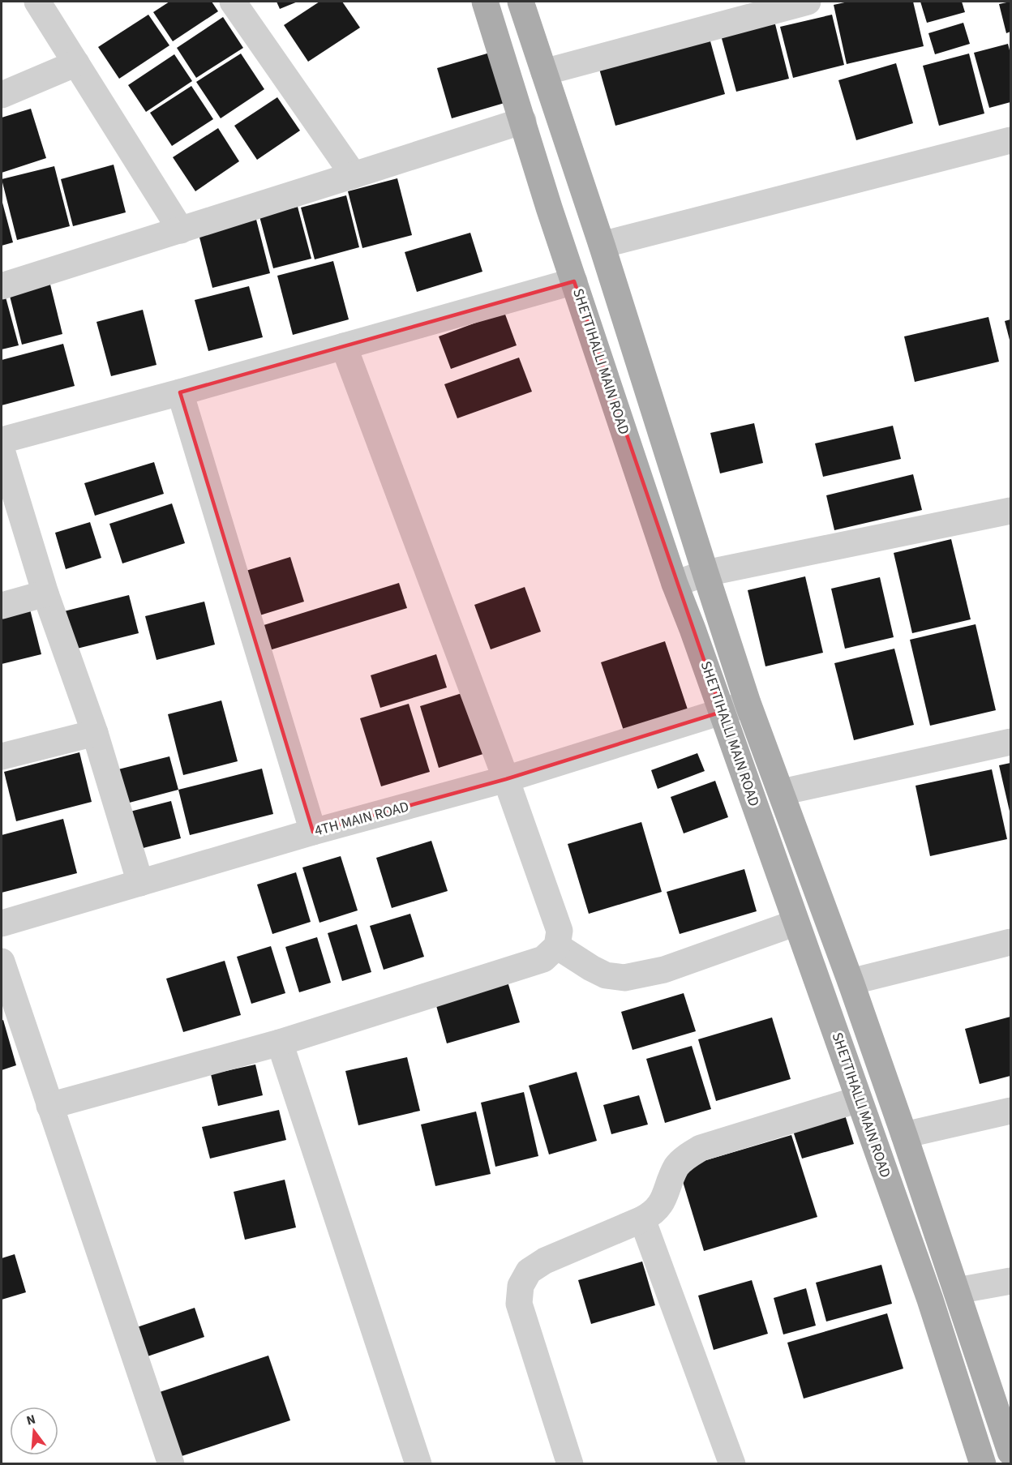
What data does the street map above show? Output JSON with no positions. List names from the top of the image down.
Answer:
{
  "streets": {
    "main road": ["SHETTIHALLI MAIN ROAD"],
    "street": ["4TH MAIN ROAD"]
  },
  "crossings": [
    ["SHETTIHALLI MAIN ROAD", "4TH MAIN ROAD"]
  ],
  "north": "top"
}
